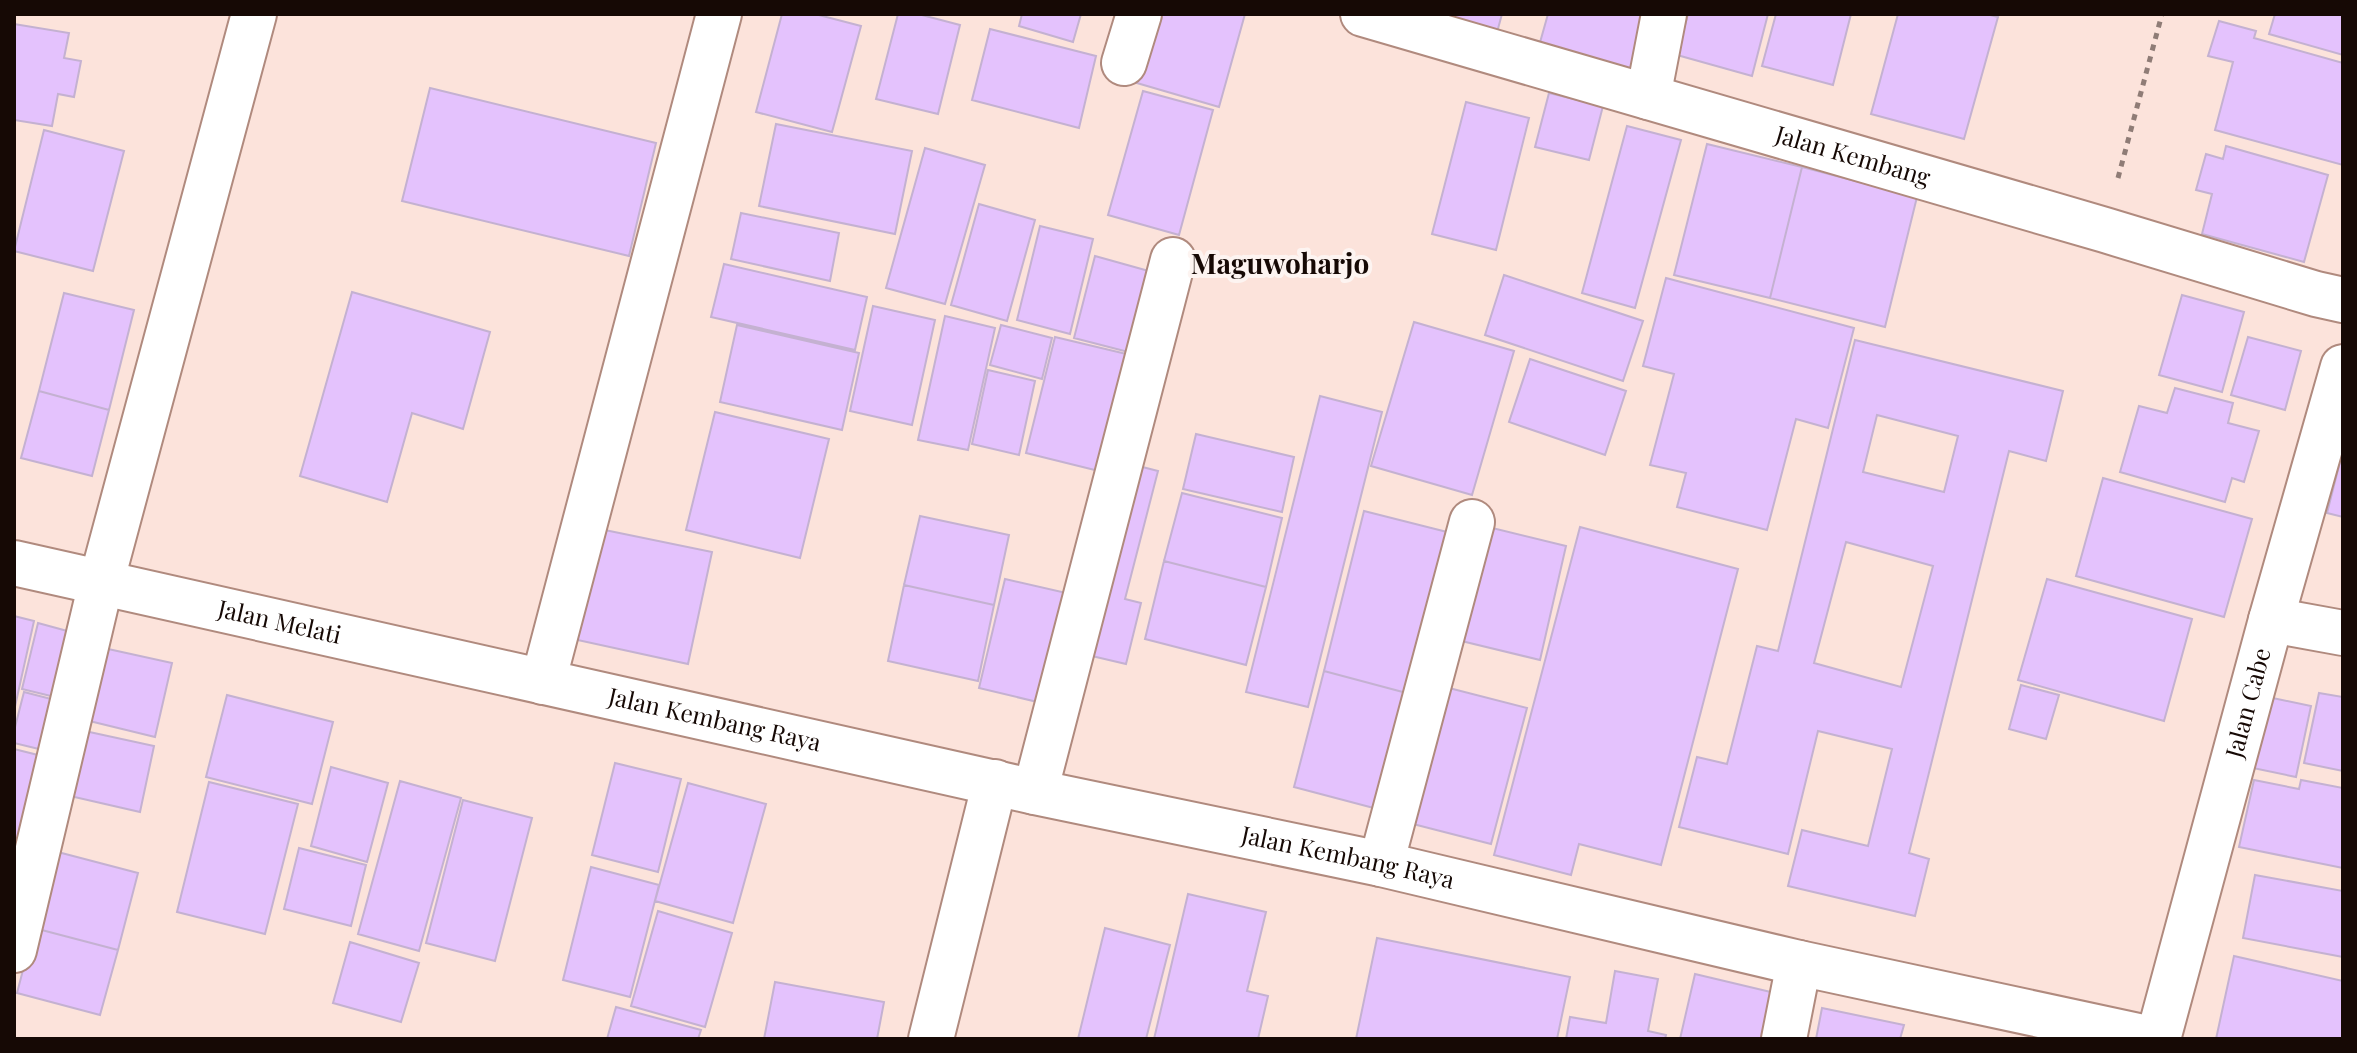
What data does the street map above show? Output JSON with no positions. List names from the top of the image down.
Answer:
{
  "streets": {
    "street": [
      "Jalan Kembang",
      "Jalan Melati",
      "Jalan Cabe",
      "Jalan Kembang Raya"
    ]
  },
  "crossings": [
    ["Jalan Melati", "Jalan Kembang Raya"]
  ],
  "districts": ["Maguwoharjo"]
}
